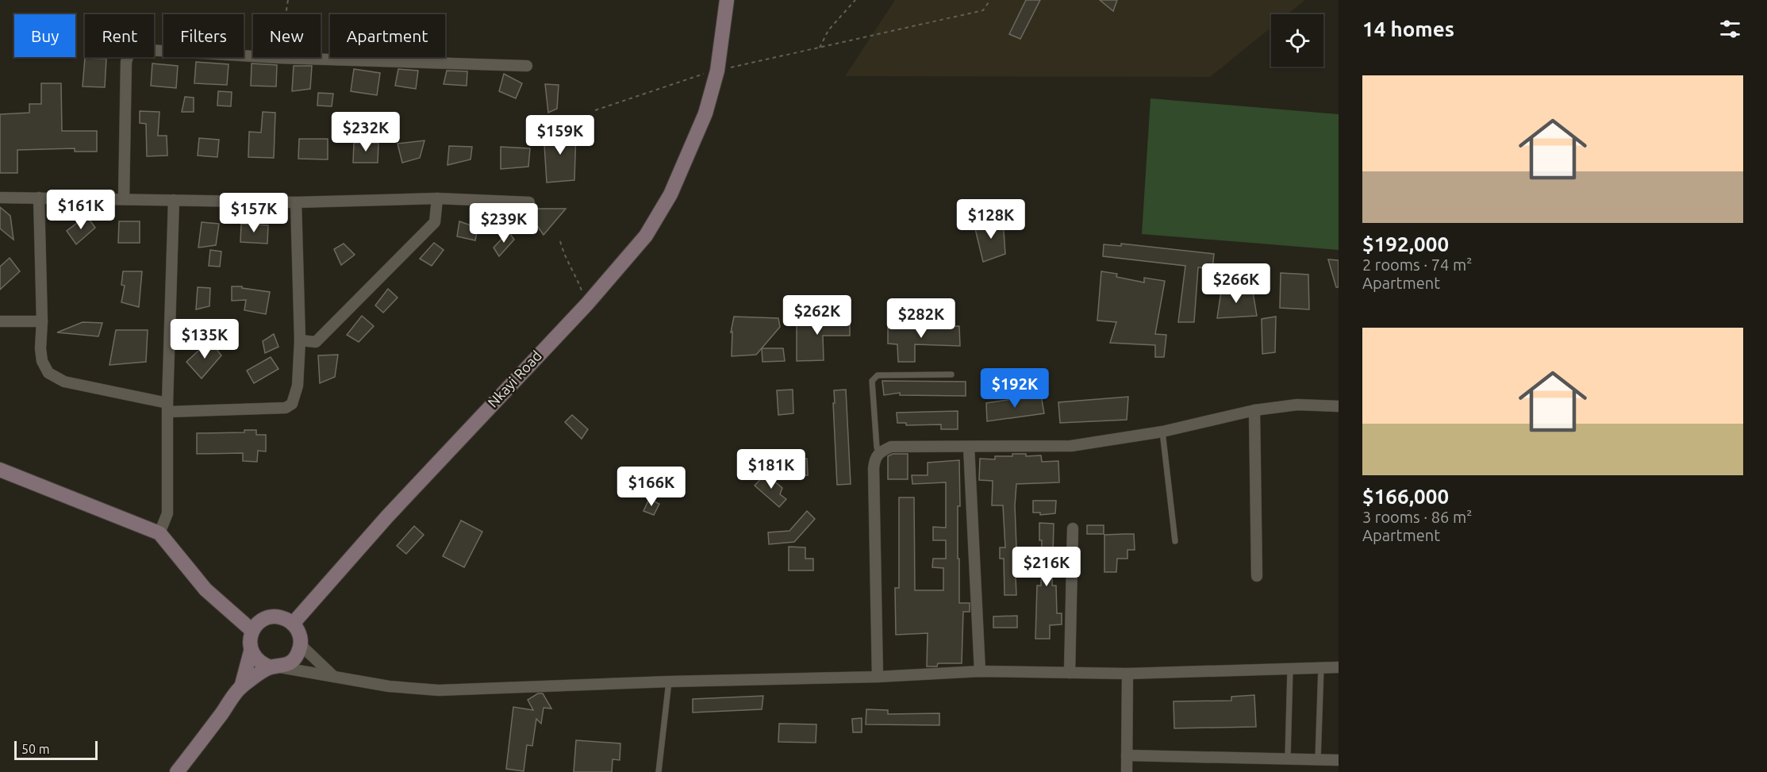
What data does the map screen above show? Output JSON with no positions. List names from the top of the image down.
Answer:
{
  "streets": {
    "main road": ["Nkayi Road"]
  },
  "scale_bar": "50 m",
  "page": {
    "heading": "14 homes",
    "chip": [
      "Buy",
      "Rent",
      "Filters",
      "New",
      "Apartment"
    ],
    "list": [
      {
        "name": "$192,000",
        "note": "2 rooms · 74 m² · Apartment"
      },
      {
        "name": "$166,000",
        "note": "3 rooms · 86 m² · Apartment"
      }
    ],
    "price": [
      "$232K",
      "$159K",
      "$161K",
      "$157K",
      "$128K",
      "$239K",
      "$266K",
      "$262K",
      "$282K",
      "$135K",
      "$192K",
      "$181K",
      "$166K",
      "$216K"
    ],
    "scale": "50 m"
  }
}
